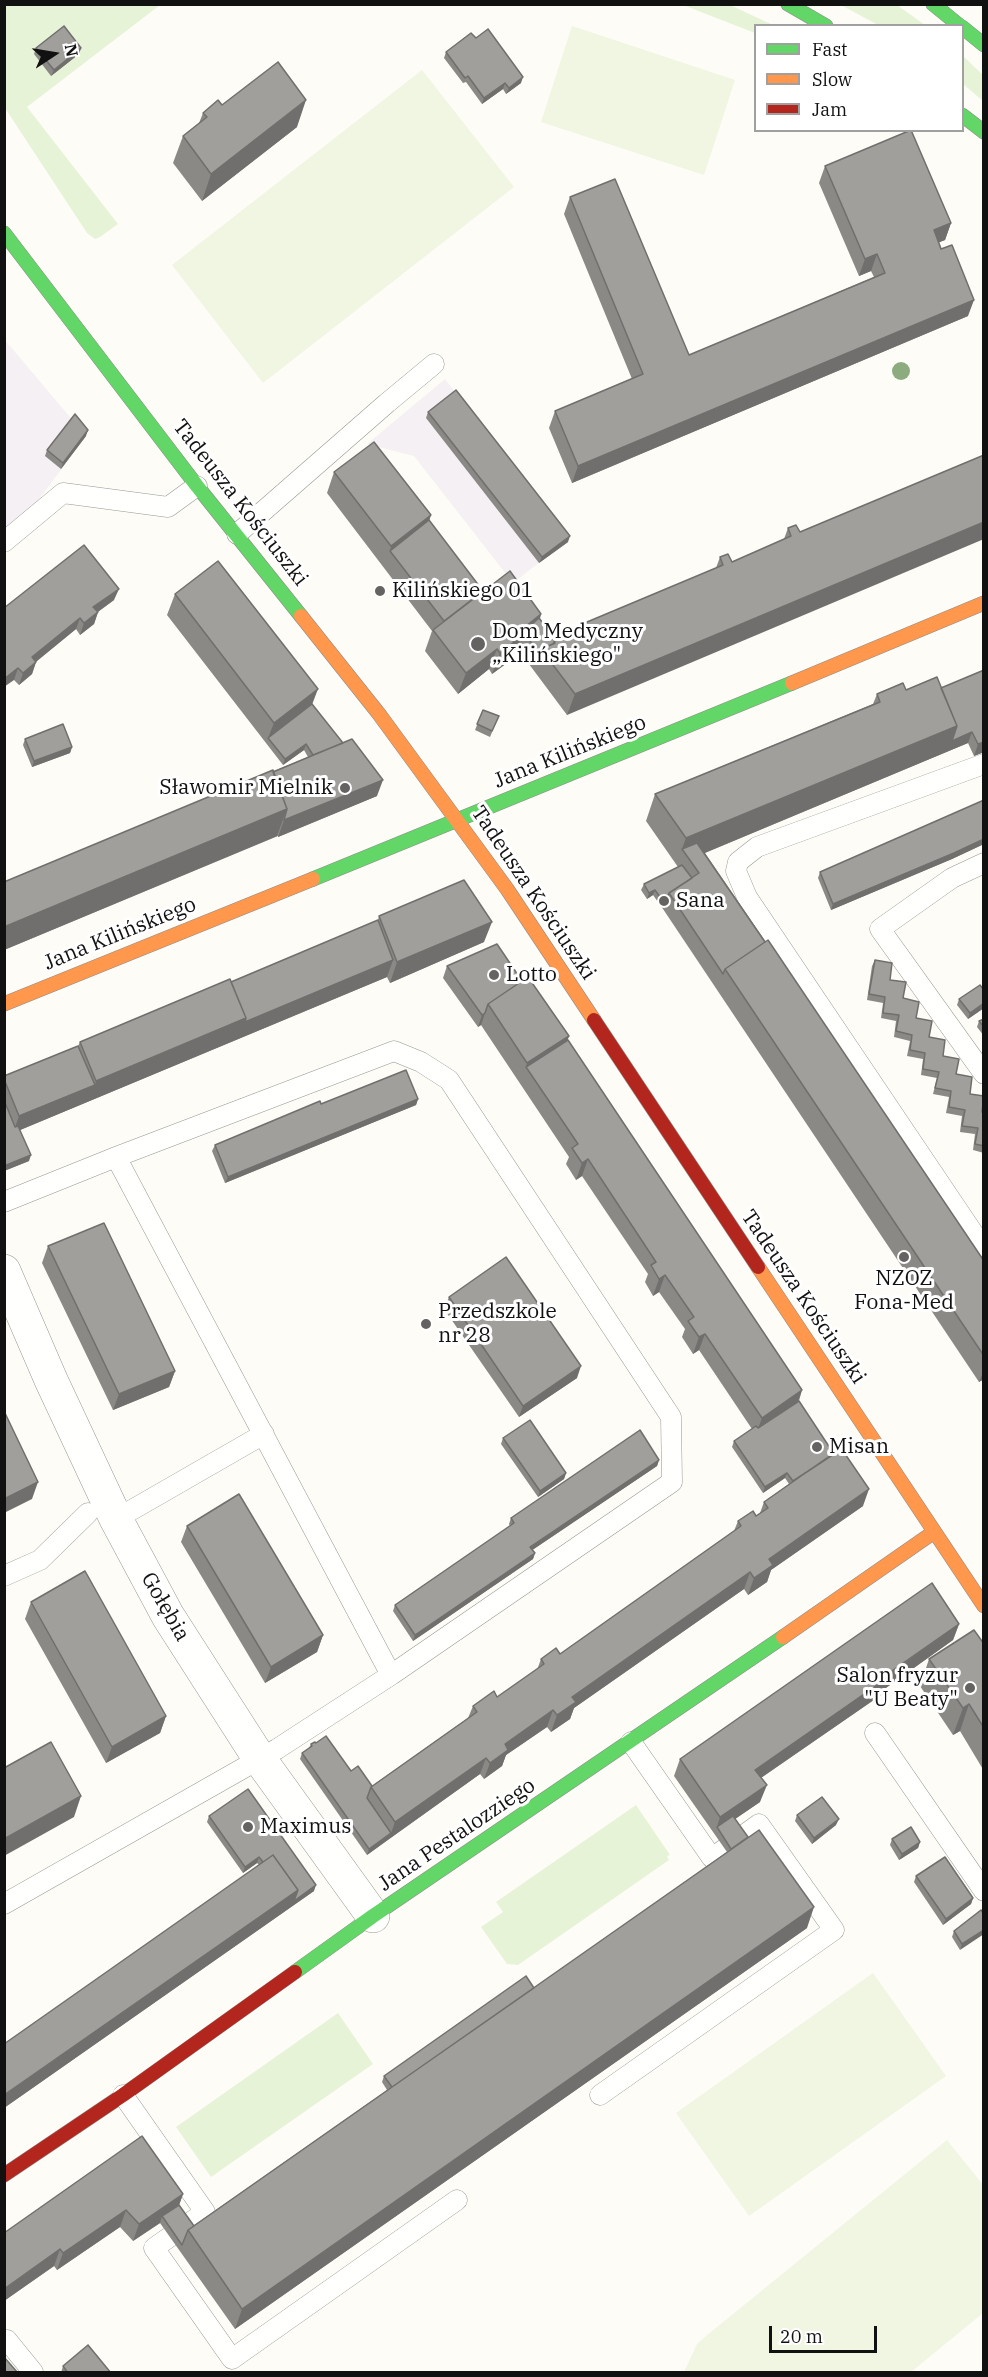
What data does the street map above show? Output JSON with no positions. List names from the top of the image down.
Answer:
{
  "streets": {
    "street": [
      "Tadeusza Kościuszki",
      "Jana Kilińskiego",
      "Gołębia",
      "Jana Pestalozziego"
    ]
  },
  "crossings": [
    ["Tadeusza Kościuszki", "Jana Kilińskiego"],
    ["Tadeusza Kościuszki", "Jana Pestalozziego"],
    ["Gołębia", "Jana Pestalozziego"]
  ],
  "places": [
    "Kilińskiego 01",
    "Dom Medyczny „Kilińskiego\"",
    "Sławomir Mielnik",
    "Sana",
    "Lotto",
    "NZOZ Fona-Med",
    "Przedszkole nr 28",
    "Misan",
    "Salon fryzur \"U Beaty\"",
    "Maximus"
  ],
  "legend": ["Fast", "Slow", "Jam"],
  "scale_bar": "20 m",
  "north": "right"
}
